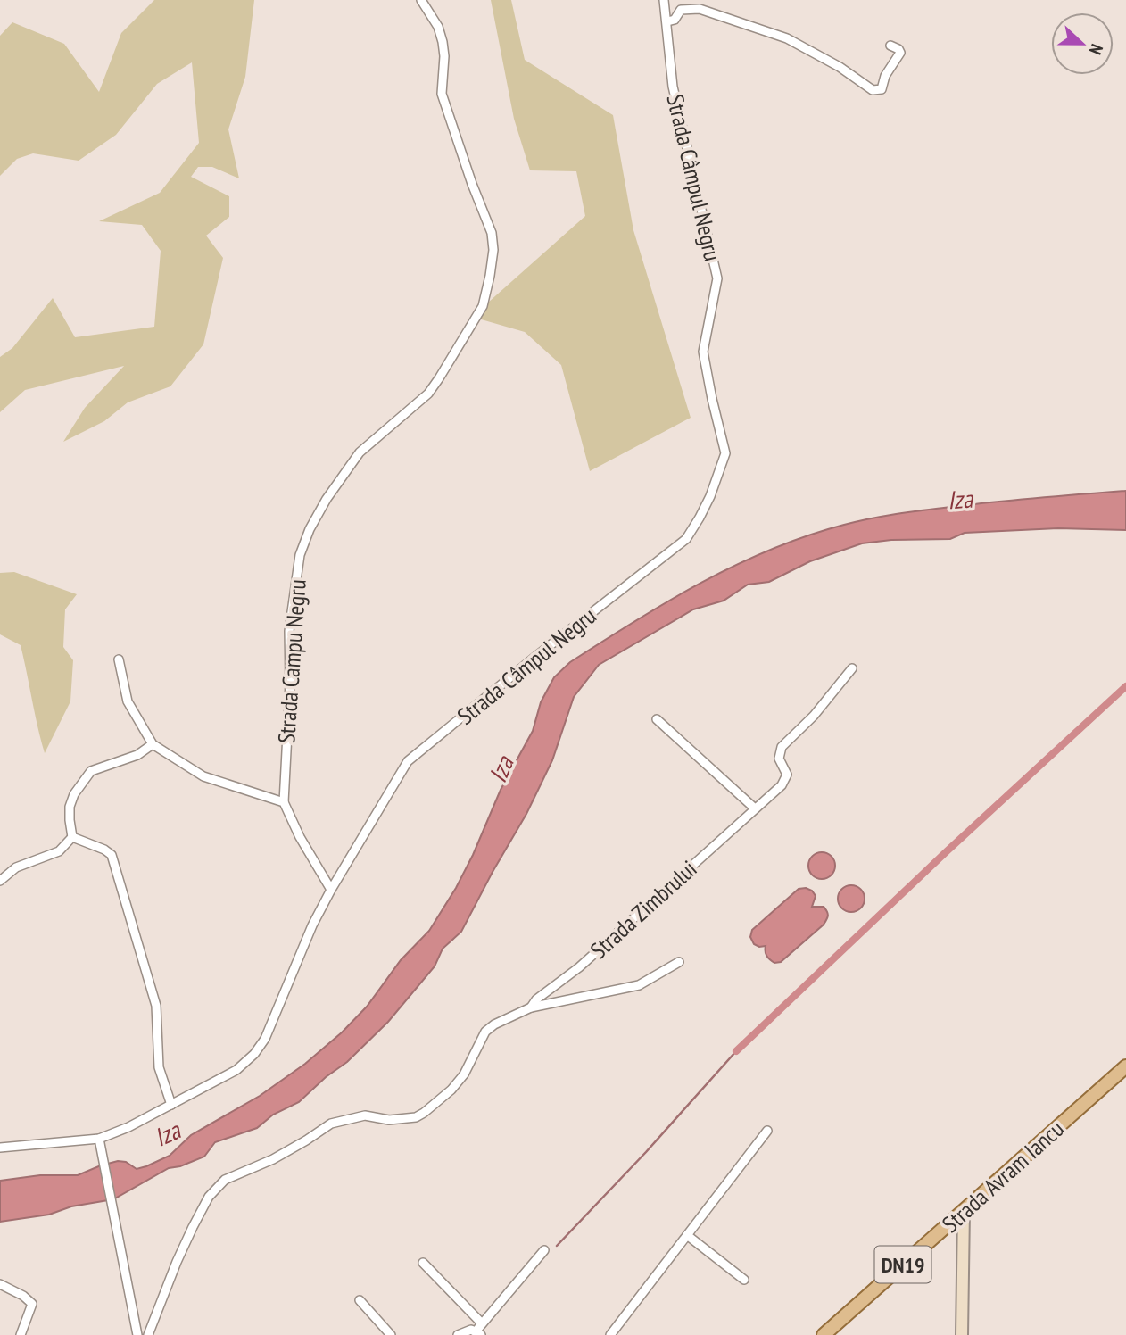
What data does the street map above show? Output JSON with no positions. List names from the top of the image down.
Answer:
{
  "streets": {
    "main road": ["Strada Avram Iancu", "DN19"],
    "street": ["Strada Câmpul Negru", "Strada Campu Negru", "Strada Zimbrului"]
  },
  "crossings": [
    ["Strada Câmpul Negru", "Strada Campu Negru"]
  ],
  "water": ["Iza"],
  "north": "right"
}
